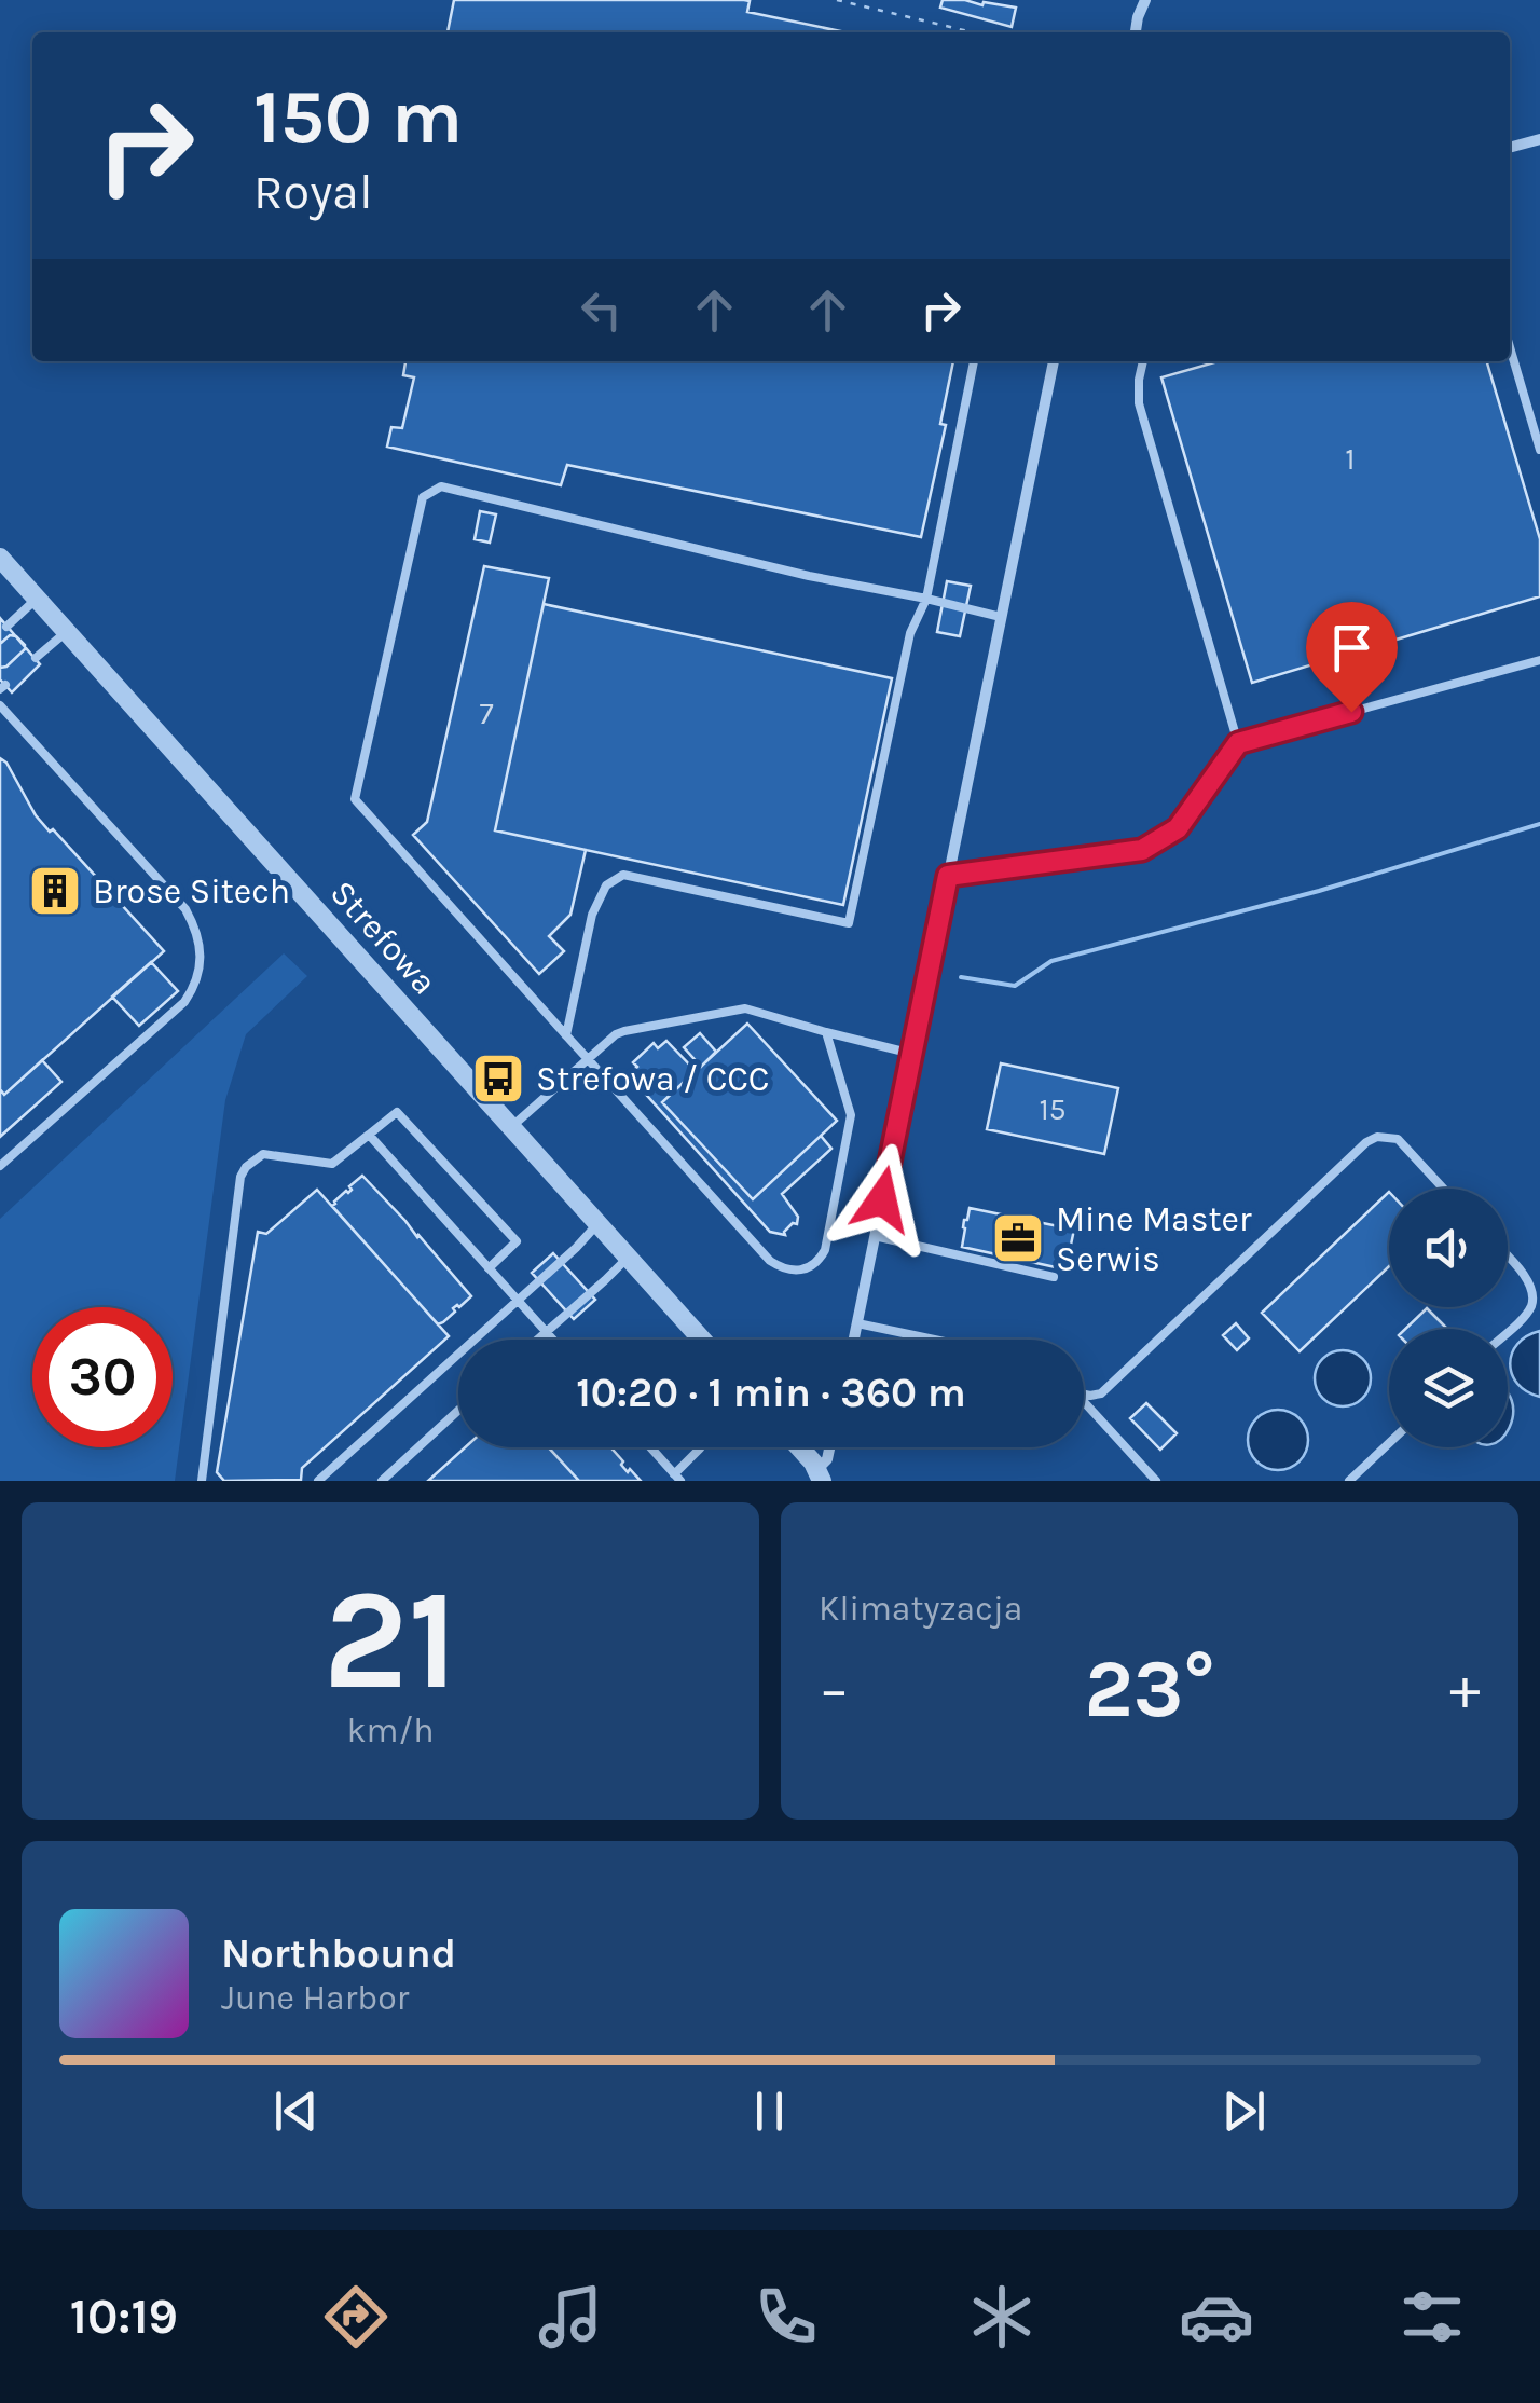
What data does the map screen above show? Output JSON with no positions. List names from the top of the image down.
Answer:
{
  "streets": {
    "street": ["Strefowa"]
  },
  "places": {
    "building": ["Brose Sitech"],
    "bus stop": ["Strefowa / CCC"],
    "office": ["Mine Master Serwis"]
  },
  "house_numbers": ["1", "7", "15"],
  "page": {
    "turn": ["150 m", "Royal"],
    "limit": "30",
    "trip": "10:20 · 1 min · 360 m",
    "tile": [
      ["21", "km/h"],
      "Klimatyzacja"
    ],
    "heat": ["−", "23°", "+"],
    "song": ["Northbound", "June Harbor"],
    "tabs": "10:19"
  }
}
